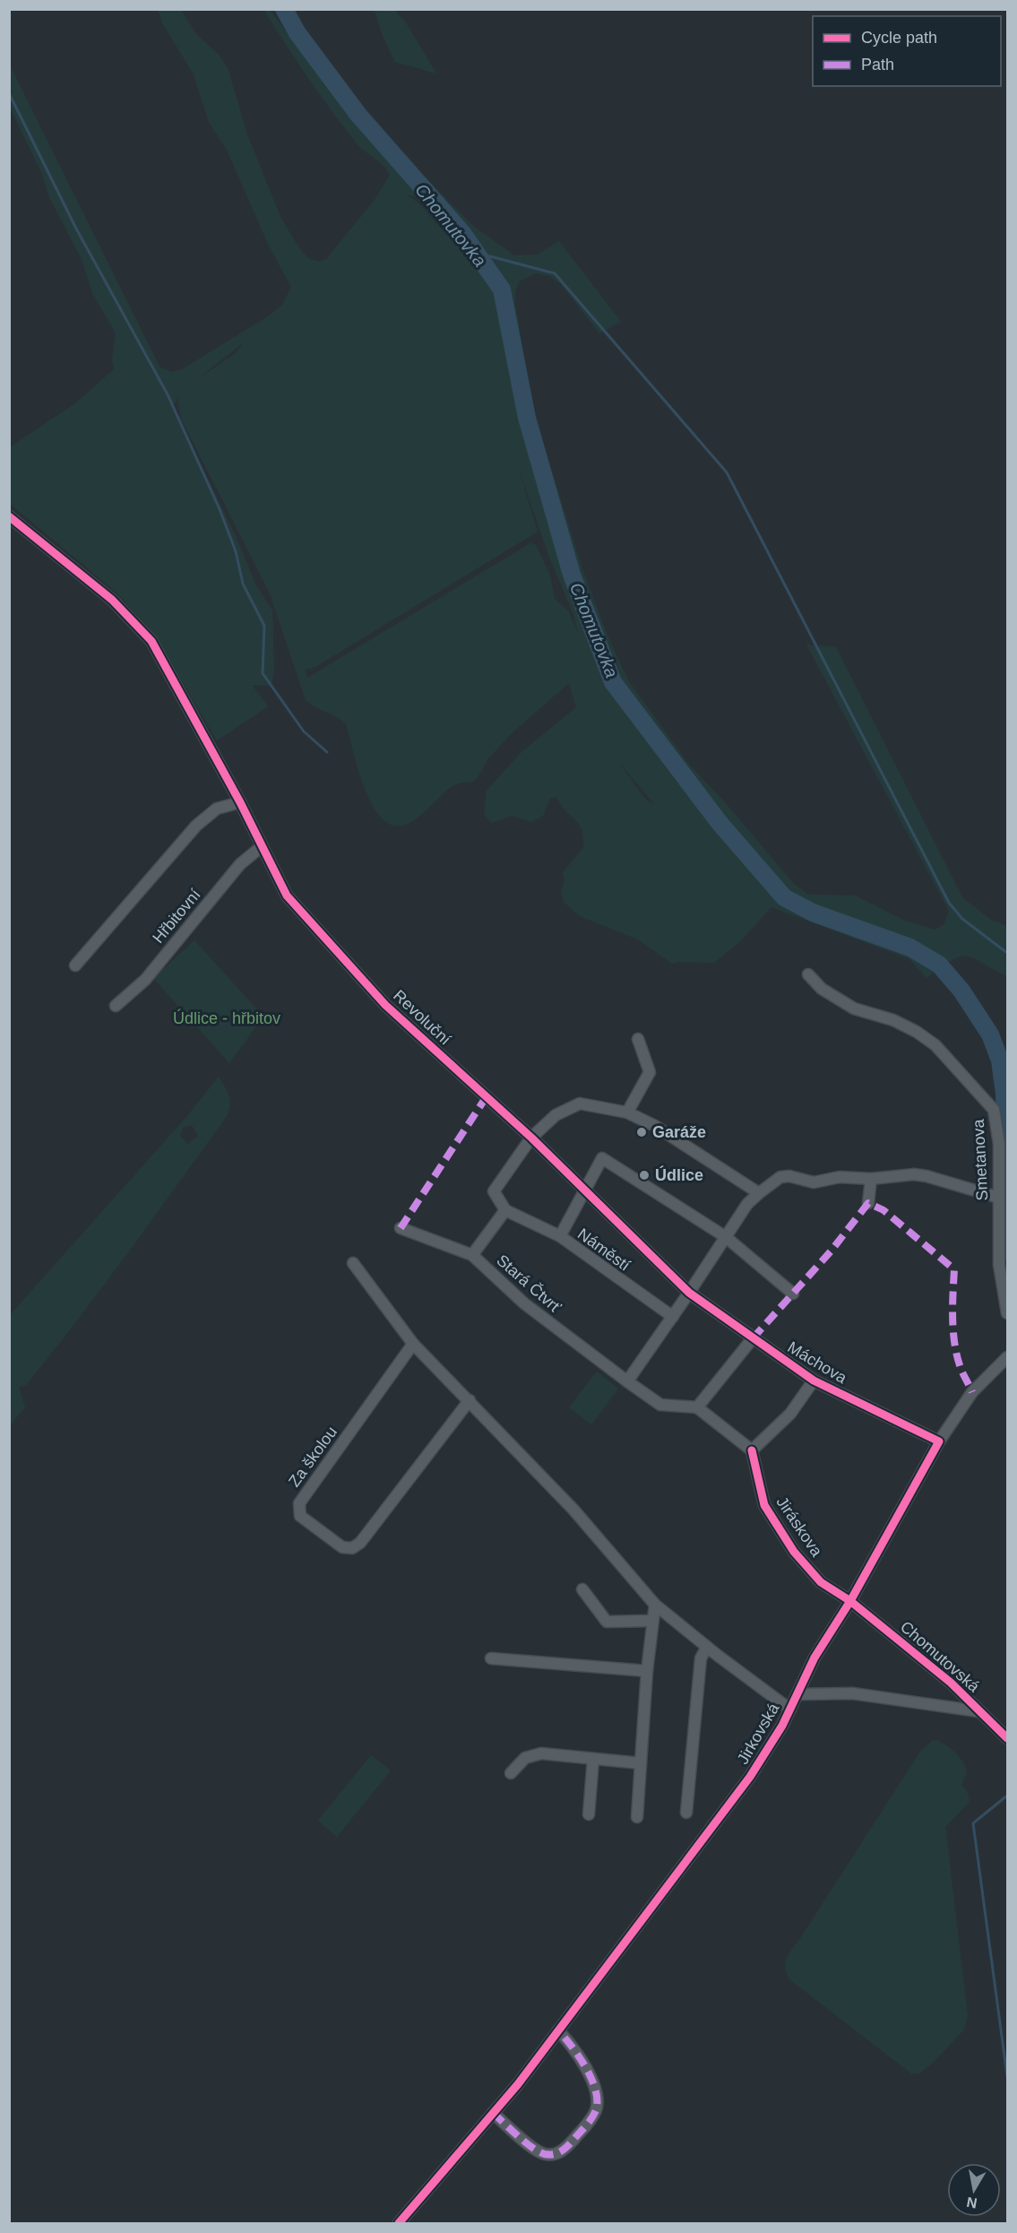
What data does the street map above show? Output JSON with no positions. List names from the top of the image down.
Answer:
{
  "streets": {
    "street": [
      "Hřbitovní",
      "Revoluční",
      "Smetanova",
      "Náměstí",
      "Stará Čtvrť",
      "Máchova",
      "Za školou",
      "Jiráskova",
      "Chomutovská",
      "Jirkovská"
    ]
  },
  "crossings": [
    ["Hřbitovní", "Revoluční"],
    ["Revoluční", "Náměstí"],
    ["Náměstí", "Máchova"],
    ["Máchova", "Jirkovská"],
    ["Za školou", "Jirkovská"],
    ["Jiráskova", "Chomutovská"],
    ["Jiráskova", "Jirkovská"],
    ["Chomutovská", "Jirkovská"]
  ],
  "water": ["Chomutovka"],
  "parks": ["Údlice - hřbitov"],
  "places": ["Garáže", "Údlice"],
  "legend": ["Cycle path", "Path"],
  "north": "bottom"
}
